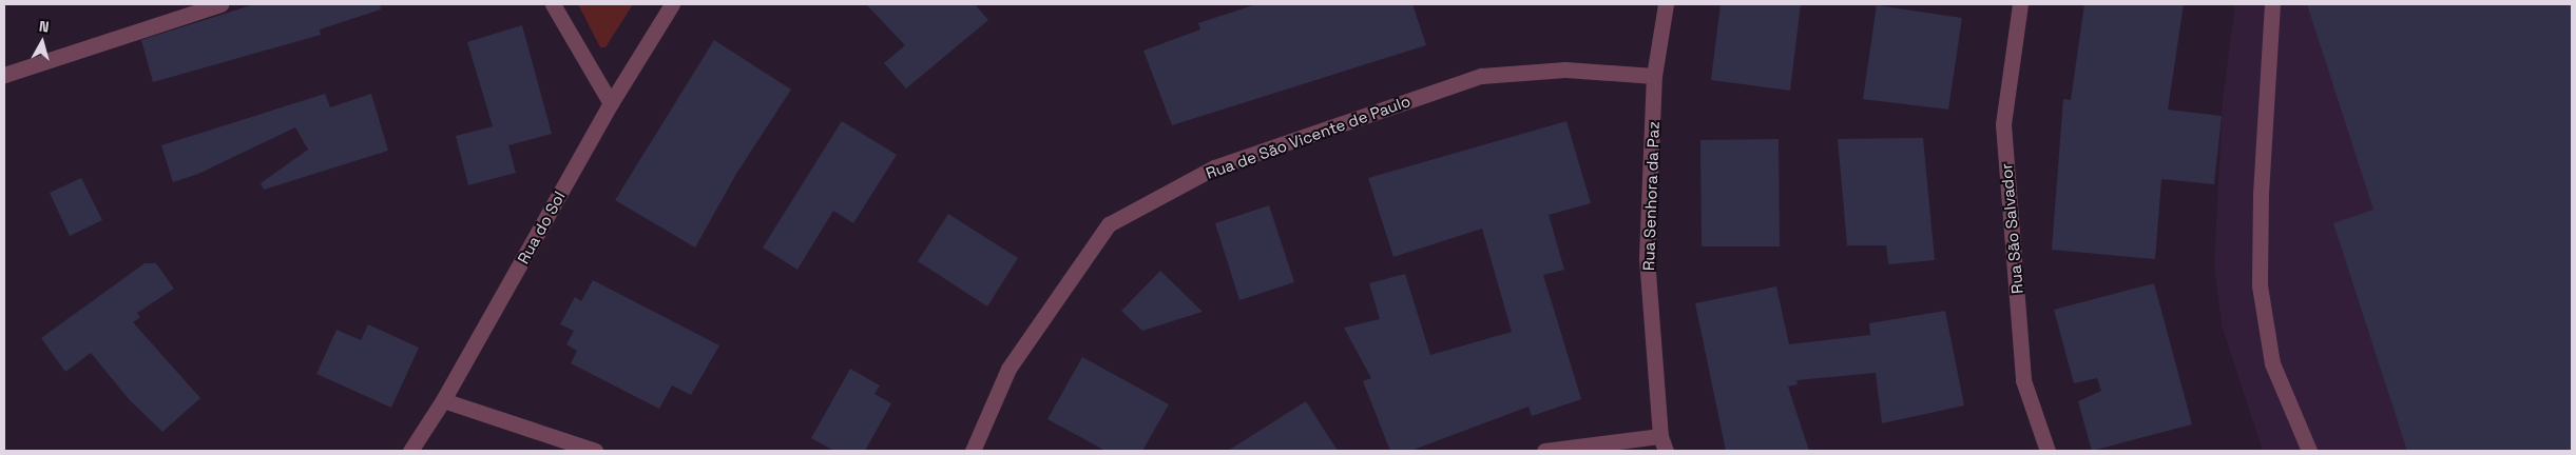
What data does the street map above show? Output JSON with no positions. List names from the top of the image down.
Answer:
{
  "streets": {
    "street": [
      "Rua de São Vicente de Paulo",
      "Rua Senhora da Paz",
      "Rua do Sol",
      "Rua São Salvador"
    ]
  },
  "crossings": [
    ["Rua de São Vicente de Paulo", "Rua Senhora da Paz"]
  ],
  "north": "top"
}
